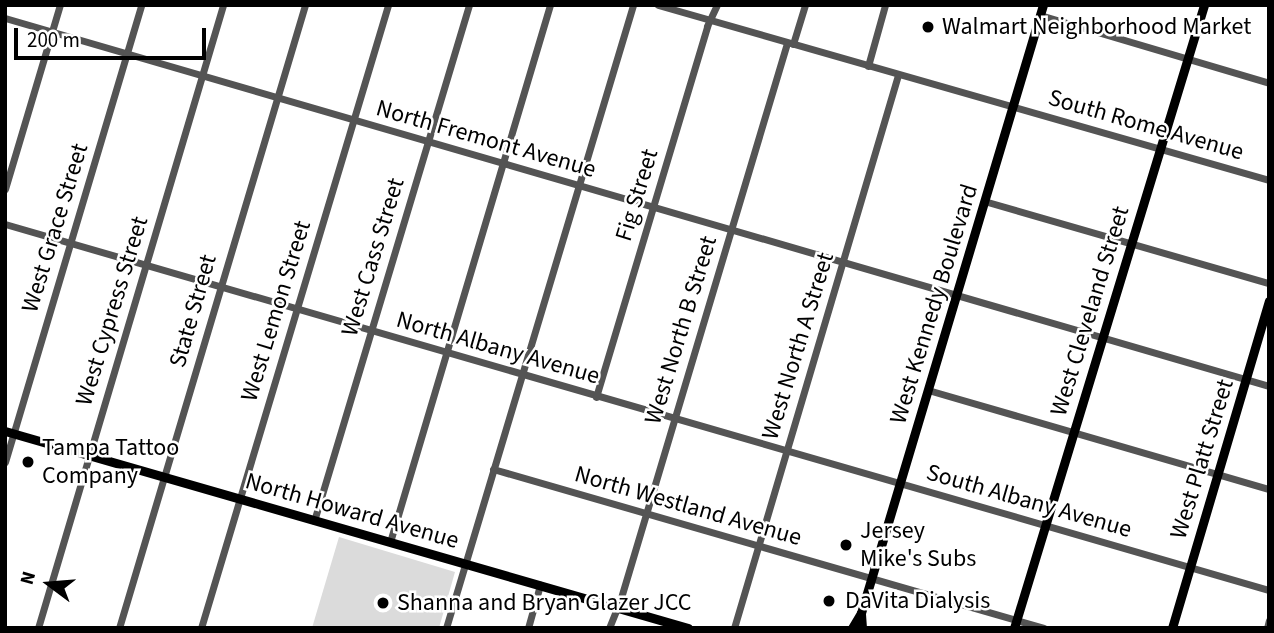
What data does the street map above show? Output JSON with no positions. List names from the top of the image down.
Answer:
{
  "streets": {
    "main road": [
      "West Kennedy Boulevard",
      "West Cleveland Street",
      "West Platt Street",
      "North Howard Avenue"
    ],
    "street": [
      "South Rome Avenue",
      "North Fremont Avenue",
      "Fig Street",
      "West Grace Street",
      "West Cass Street",
      "West Cypress Street",
      "State Street",
      "West Lemon Street",
      "West North B Street",
      "West North A Street",
      "North Albany Avenue",
      "South Albany Avenue",
      "North Westland Avenue"
    ]
  },
  "crossings": [
    ["South Rome Avenue", "Fig Street"],
    ["South Rome Avenue", "West Kennedy Boulevard"],
    ["South Rome Avenue", "West Cleveland Street"],
    ["South Rome Avenue", "West North B Street"],
    ["South Rome Avenue", "West North A Street"],
    ["North Fremont Avenue", "Fig Street"],
    ["North Fremont Avenue", "West Grace Street"],
    ["North Fremont Avenue", "West Cass Street"],
    ["North Fremont Avenue", "West Kennedy Boulevard"],
    ["North Fremont Avenue", "West Cypress Street"],
    ["North Fremont Avenue", "State Street"],
    ["North Fremont Avenue", "West Lemon Street"],
    ["North Fremont Avenue", "West Cleveland Street"],
    ["North Fremont Avenue", "West North B Street"],
    ["North Fremont Avenue", "West North A Street"],
    ["North Fremont Avenue", "West Platt Street"],
    ["Fig Street", "North Albany Avenue"],
    ["West Grace Street", "North Albany Avenue"],
    ["West Grace Street", "North Howard Avenue"],
    ["West Cass Street", "North Albany Avenue"],
    ["West Cass Street", "North Howard Avenue"],
    ["West Kennedy Boulevard", "North Albany Avenue"],
    ["West Kennedy Boulevard", "South Albany Avenue"],
    ["West Kennedy Boulevard", "North Westland Avenue"],
    ["West Cypress Street", "North Albany Avenue"],
    ["West Cypress Street", "North Howard Avenue"],
    ["State Street", "North Albany Avenue"],
    ["State Street", "North Howard Avenue"],
    ["West Lemon Street", "North Albany Avenue"],
    ["West Lemon Street", "North Howard Avenue"],
    ["West Cleveland Street", "South Albany Avenue"],
    ["West Cleveland Street", "North Westland Avenue"],
    ["West North B Street", "North Albany Avenue"],
    ["West North B Street", "North Westland Avenue"],
    ["West North B Street", "North Howard Avenue"],
    ["West North A Street", "North Albany Avenue"],
    ["West North A Street", "North Westland Avenue"],
    ["North Albany Avenue", "South Albany Avenue"],
    ["West Platt Street", "South Albany Avenue"]
  ],
  "places": [
    "Walmart Neighborhood Market",
    "Tampa Tattoo Company",
    "Jersey Mike's Subs",
    "DaVita Dialysis",
    "Shanna and Bryan Glazer JCC"
  ],
  "scale_bar": "200 m",
  "north": "left"
}
